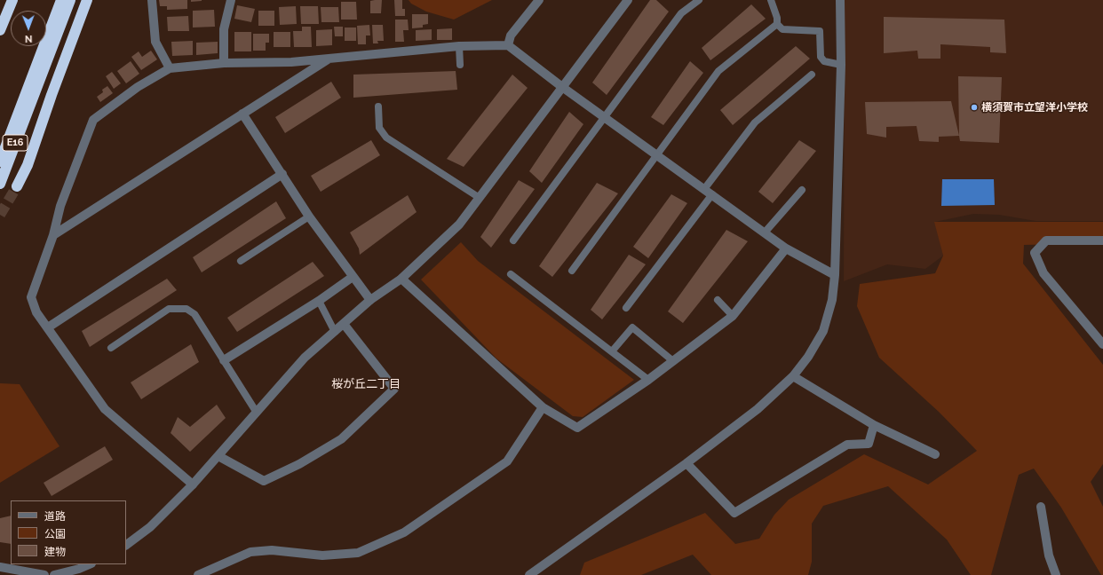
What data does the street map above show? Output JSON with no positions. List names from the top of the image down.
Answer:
{
  "streets": {
    "highway": ["E16"]
  },
  "districts": ["桜が丘二丁目"],
  "places": ["横須賀市立望洋小学校"],
  "legend": ["道路", "公園", "建物"],
  "north": "bottom"
}
